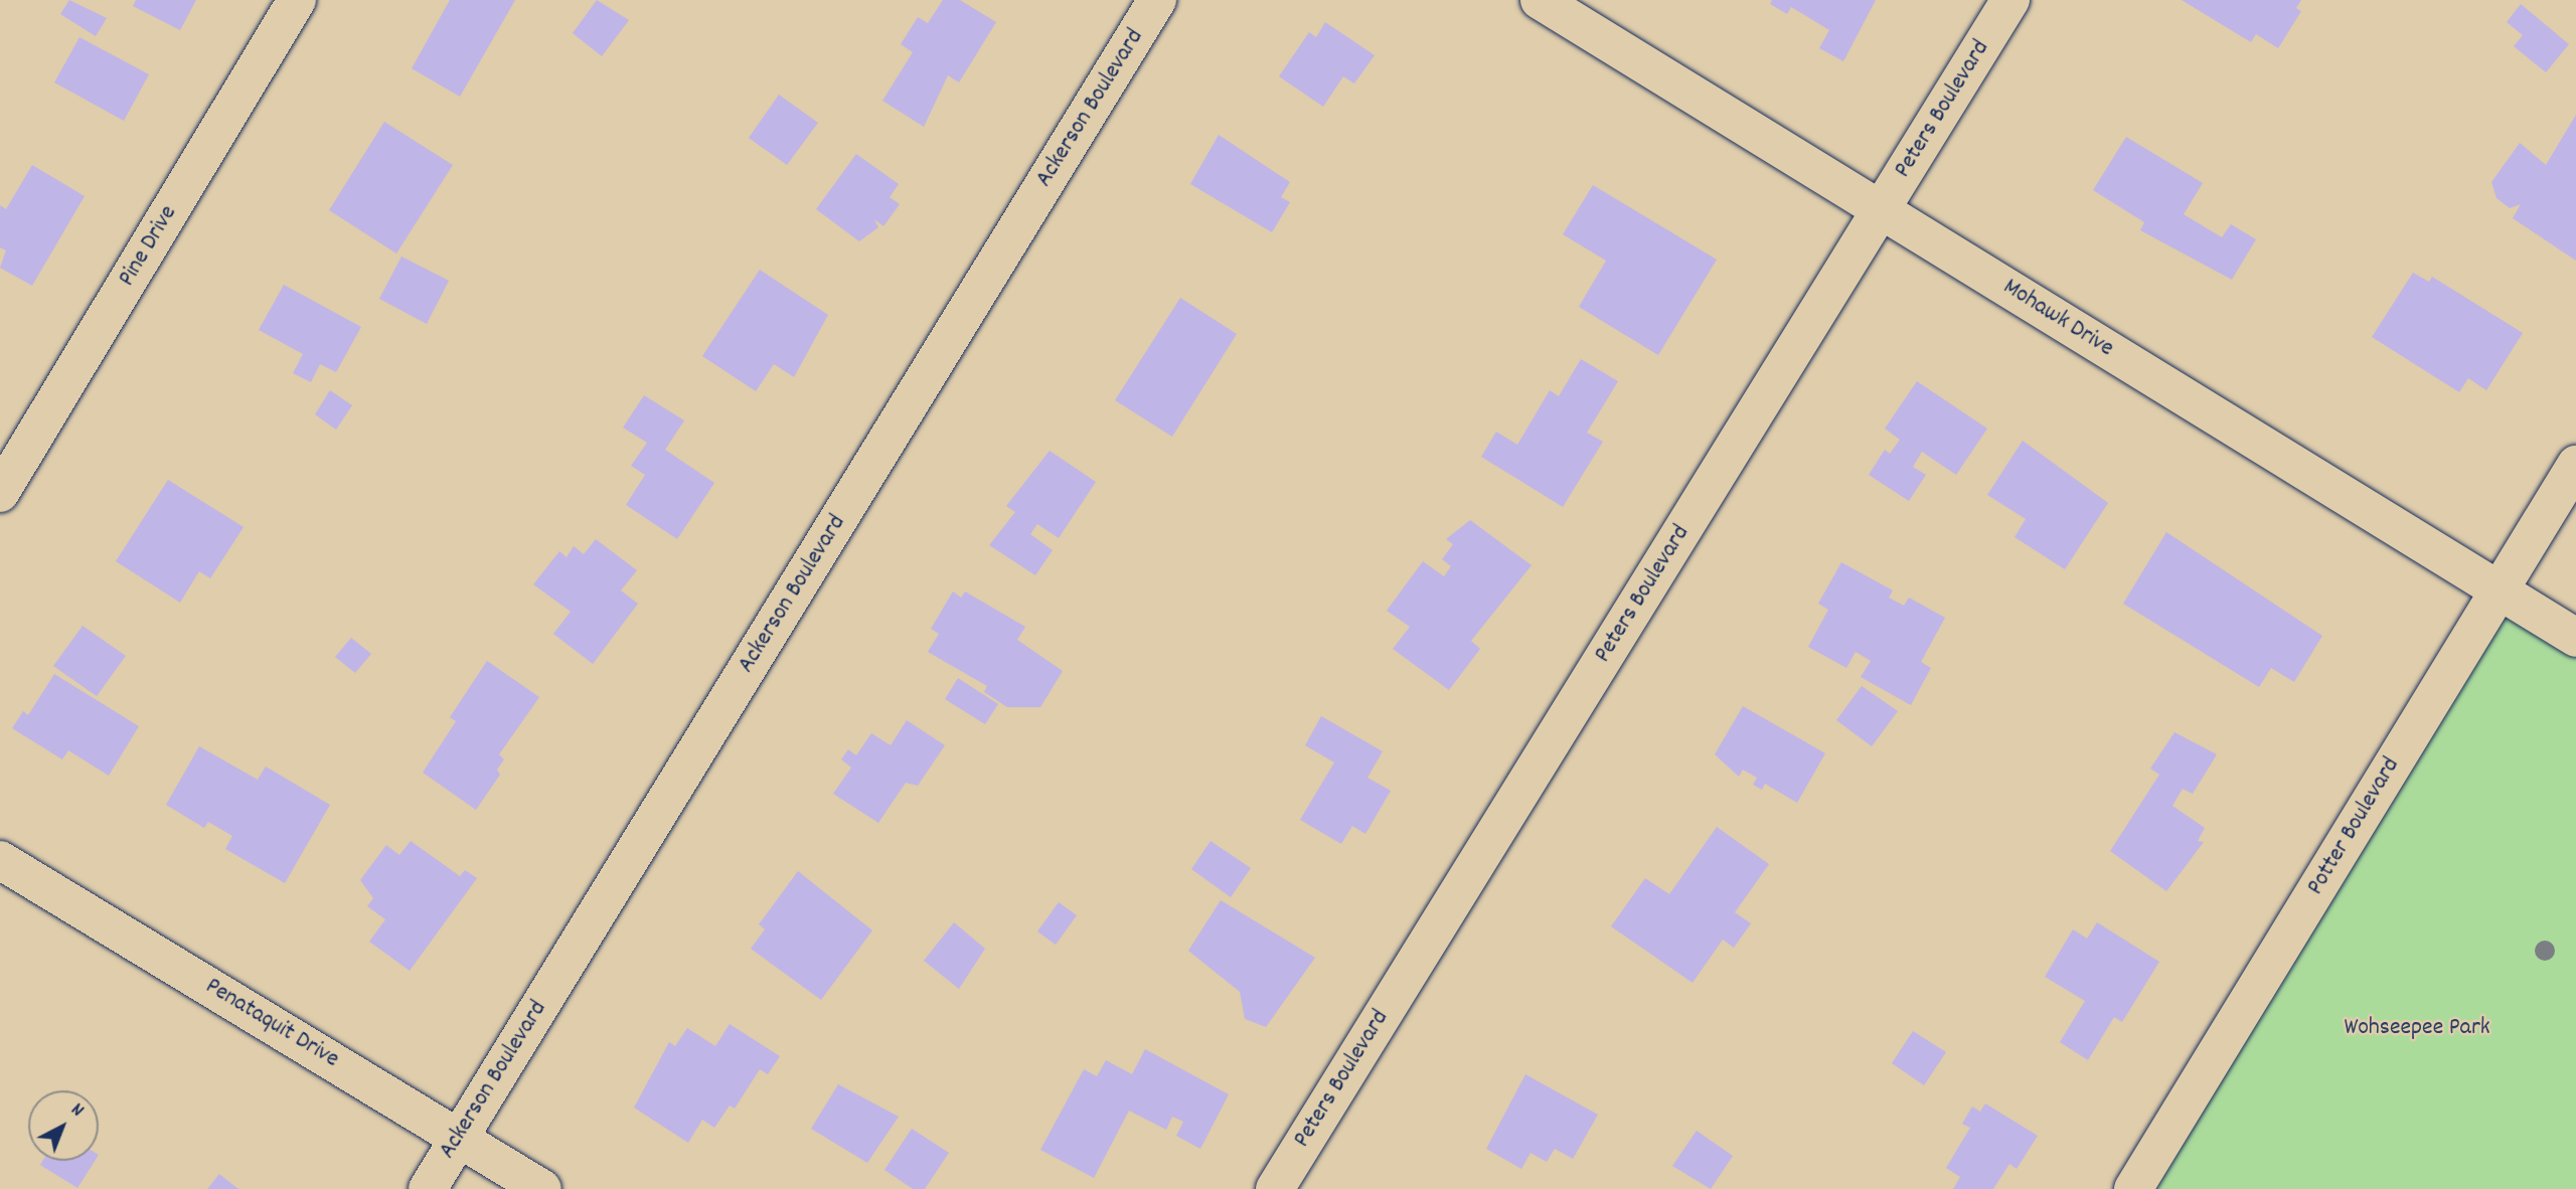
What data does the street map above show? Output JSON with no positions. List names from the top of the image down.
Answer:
{
  "streets": {
    "street": [
      "Ackerson Boulevard",
      "Peters Boulevard",
      "Pine Drive",
      "Mohawk Drive",
      "Potter Boulevard",
      "Penataquit Drive"
    ]
  },
  "crossings": [
    ["Ackerson Boulevard", "Penataquit Drive"],
    ["Peters Boulevard", "Mohawk Drive"],
    ["Mohawk Drive", "Potter Boulevard"]
  ],
  "parks": ["Wohseepee Park"],
  "north": "top right"
}
